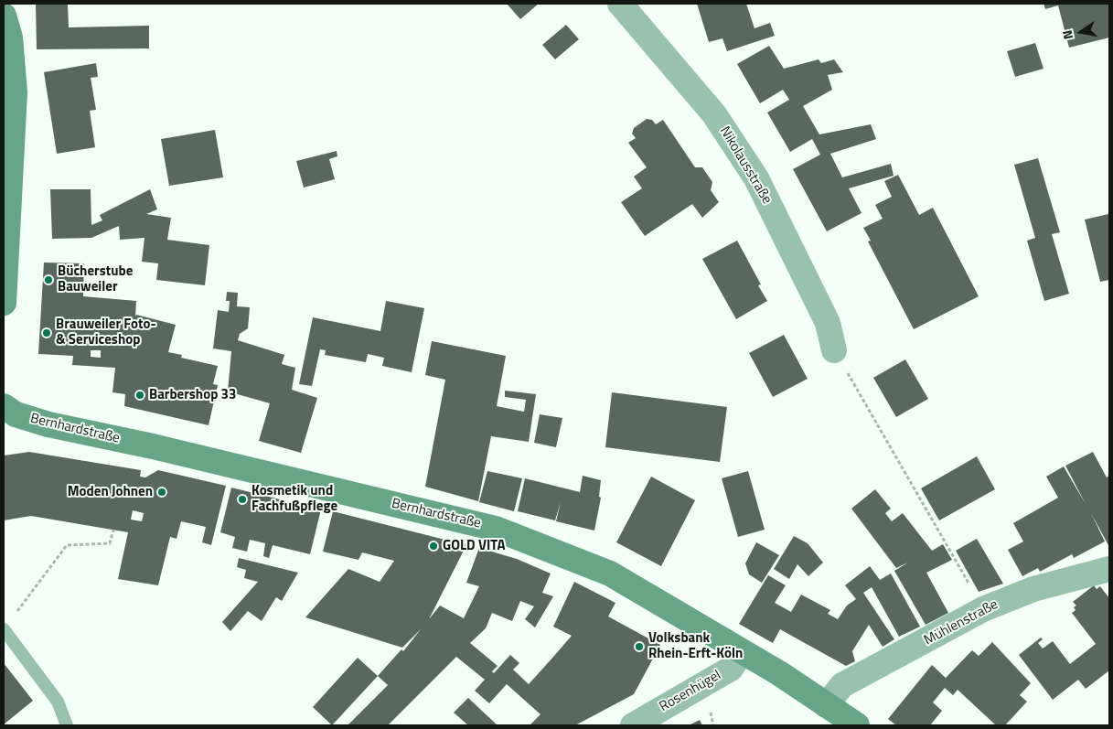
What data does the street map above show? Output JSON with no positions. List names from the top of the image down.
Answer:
{
  "streets": {
    "street": [
      "Nikolausstraße",
      "Bernhardstraße",
      "Mühlenstraße",
      "Rosenhügel"
    ]
  },
  "crossings": [
    ["Bernhardstraße", "Mühlenstraße"],
    ["Bernhardstraße", "Rosenhügel"]
  ],
  "places": [
    "Bücherstube Bauweiler",
    "Brauweiler Foto- & Serviceshop",
    "Barbershop 33",
    "Moden Johnen",
    "Kosmetik und Fachfußpflege",
    "GOLD VITA",
    "Volksbank Rhein-Erft-Köln"
  ],
  "north": "left"
}
